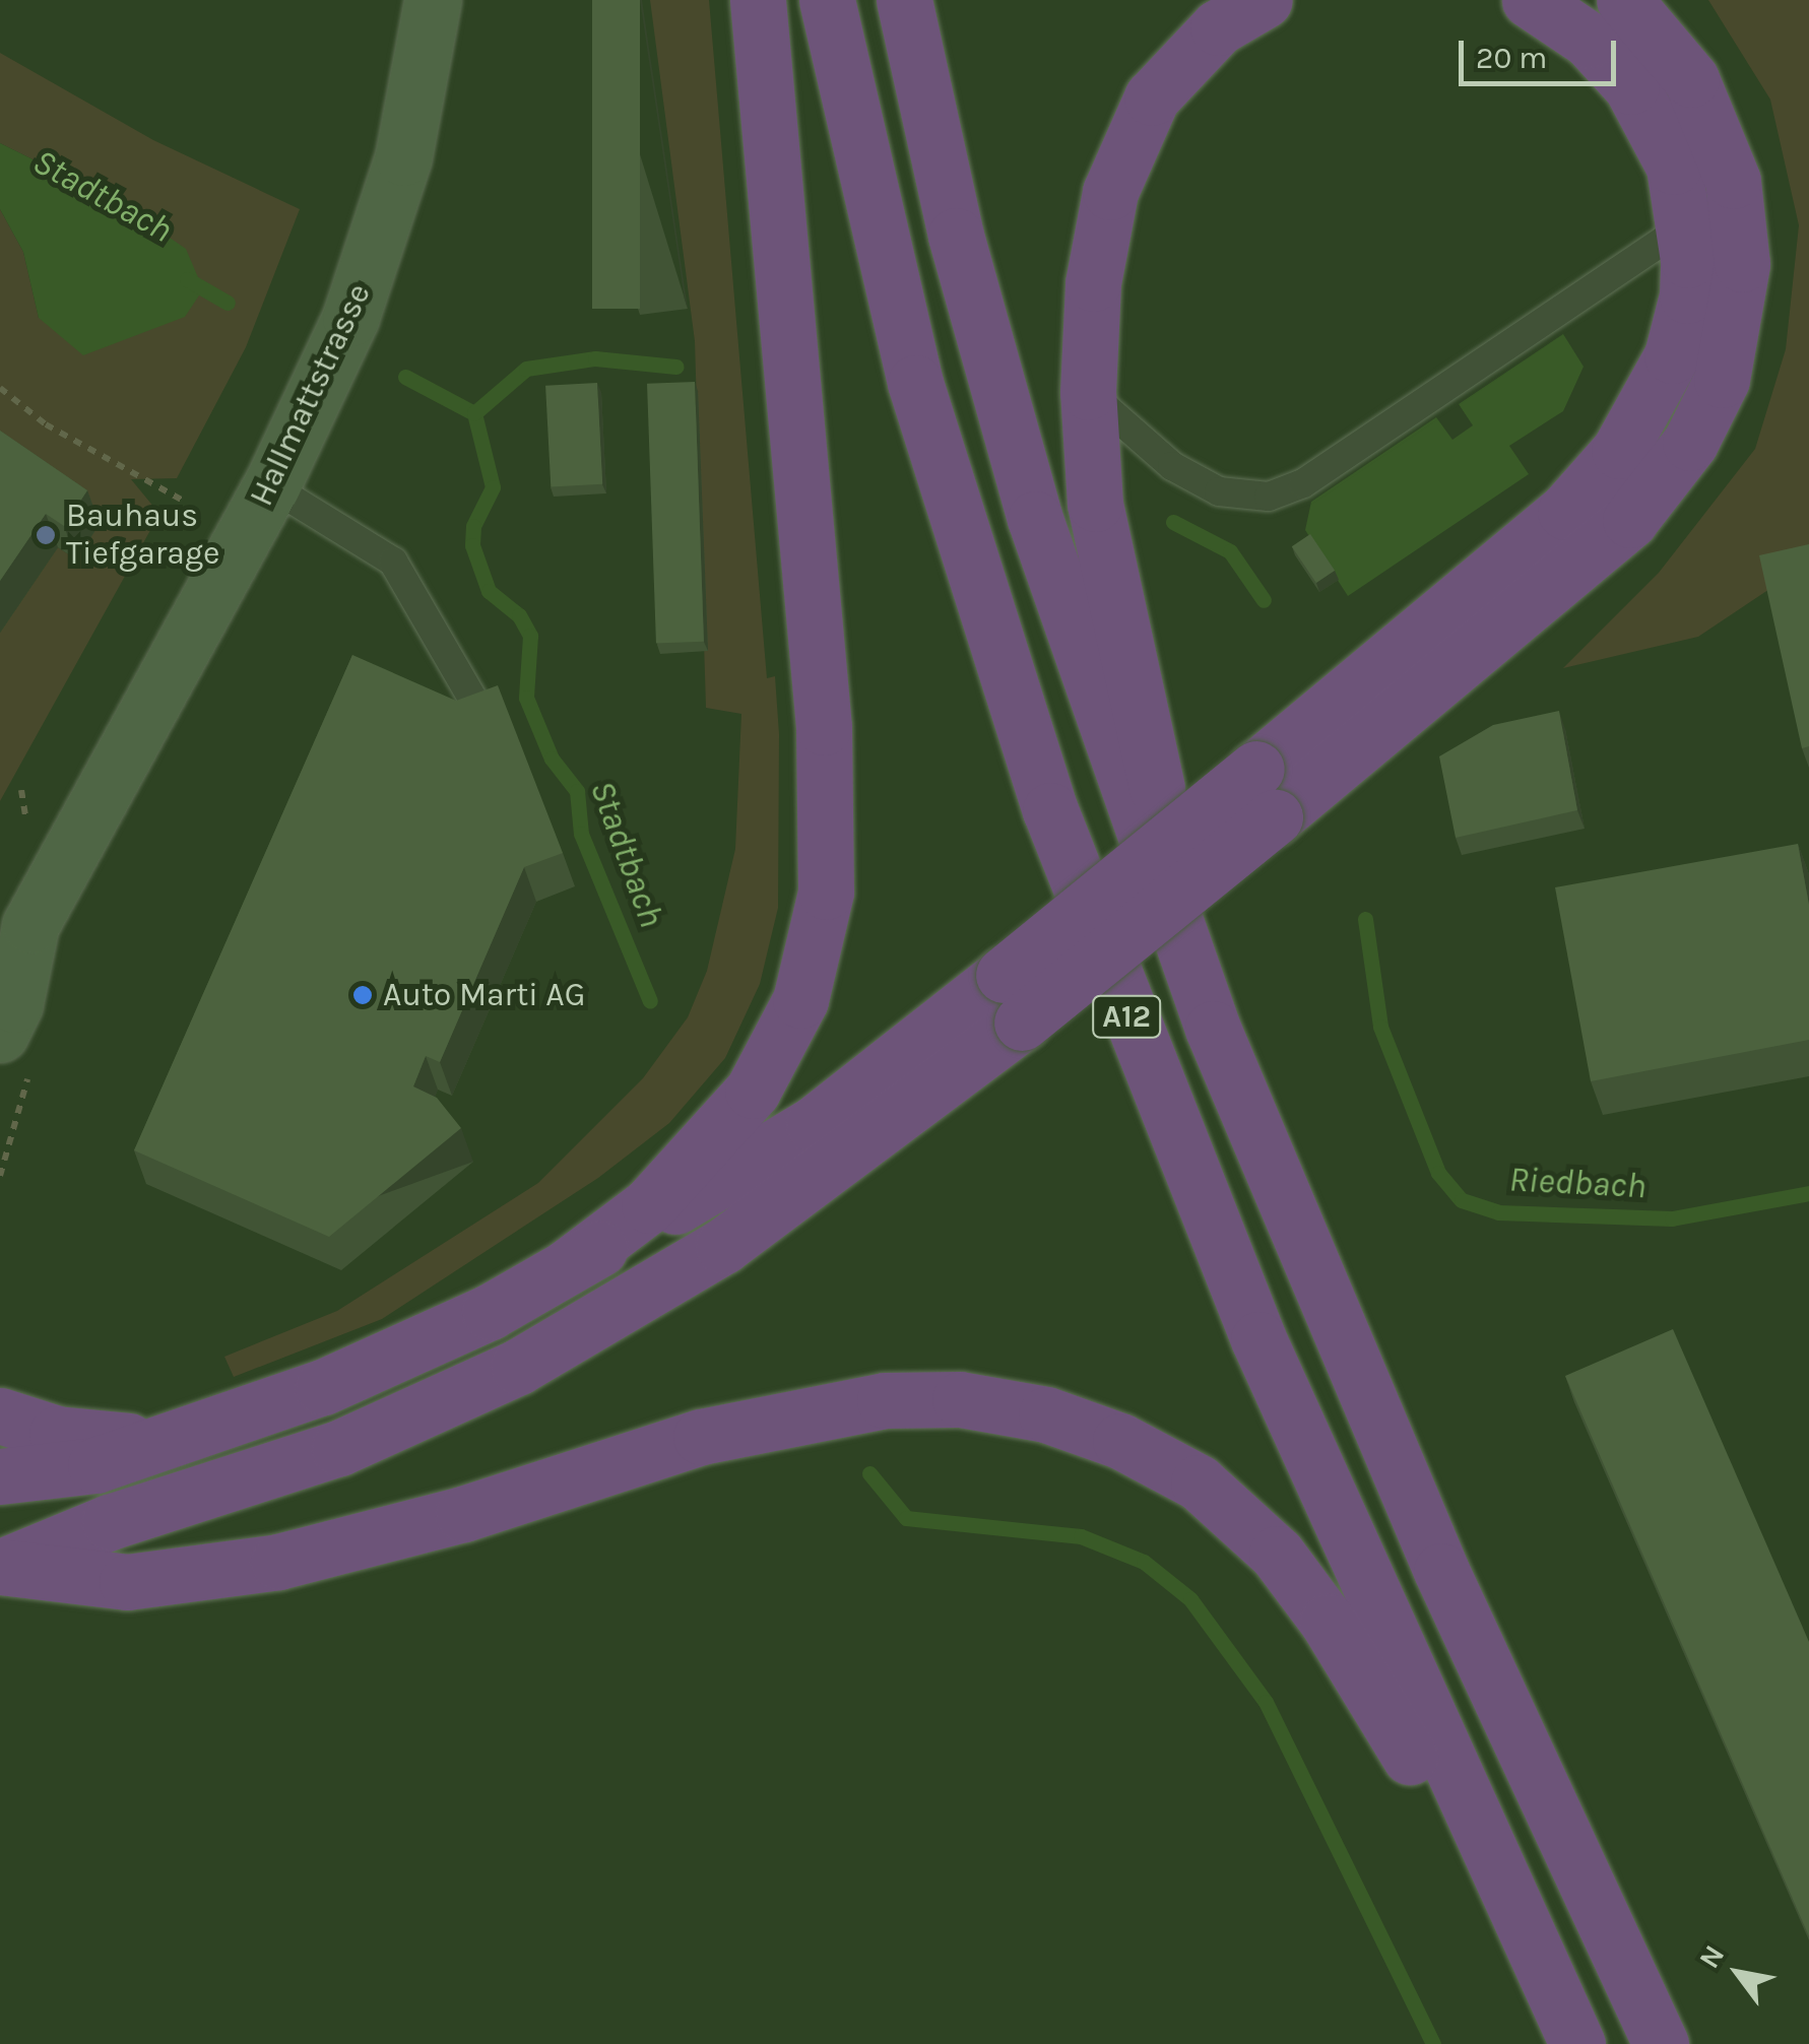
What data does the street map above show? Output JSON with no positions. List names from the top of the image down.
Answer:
{
  "streets": {
    "highway": ["A12"],
    "main road": ["Hallmattstrasse"]
  },
  "water": ["Stadtbach", "Riedbach"],
  "places": ["Bauhaus Tiefgarage", "Auto Marti AG"],
  "scale_bar": "20 m",
  "north": "top left"
}
